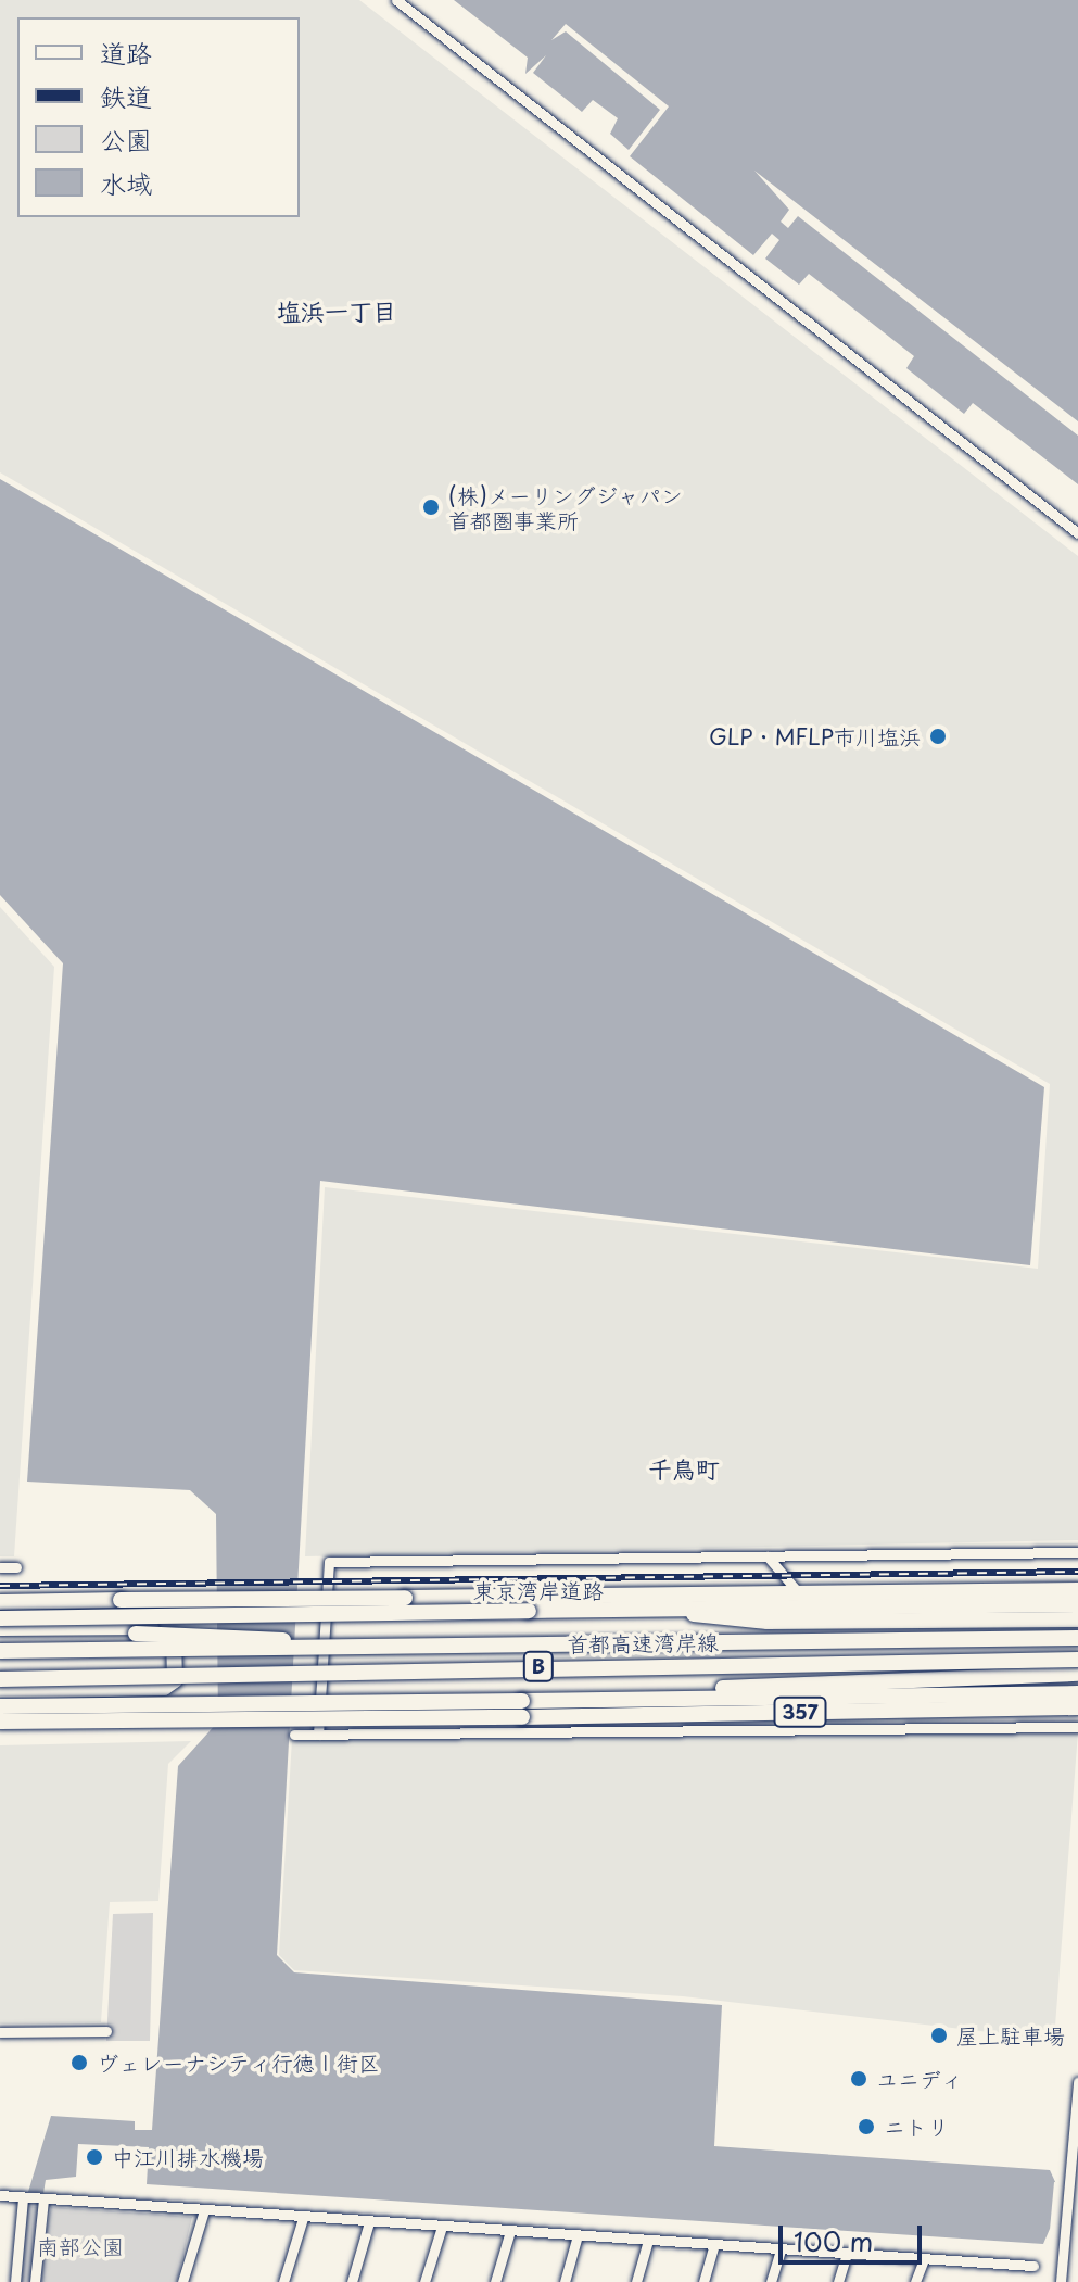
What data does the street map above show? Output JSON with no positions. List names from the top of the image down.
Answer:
{
  "streets": {
    "highway": [
      "東京湾岸道路",
      "首都高速湾岸線",
      "B",
      "357"
    ]
  },
  "districts": ["塩浜一丁目", "千鳥町"],
  "parks": ["南部公園"],
  "places": [
    "(株)メーリングジャパン 首都圏事業所",
    "GLP・MFLP市川塩浜",
    "屋上駐車場",
    "ヴェレーナシティ行徳Ⅰ街区",
    "ユニディ",
    "ニトリ",
    "中江川排水機場"
  ],
  "legend": [
    "道路",
    "鉄道",
    "公園",
    "水域"
  ],
  "scale_bar": "100 m"
}
